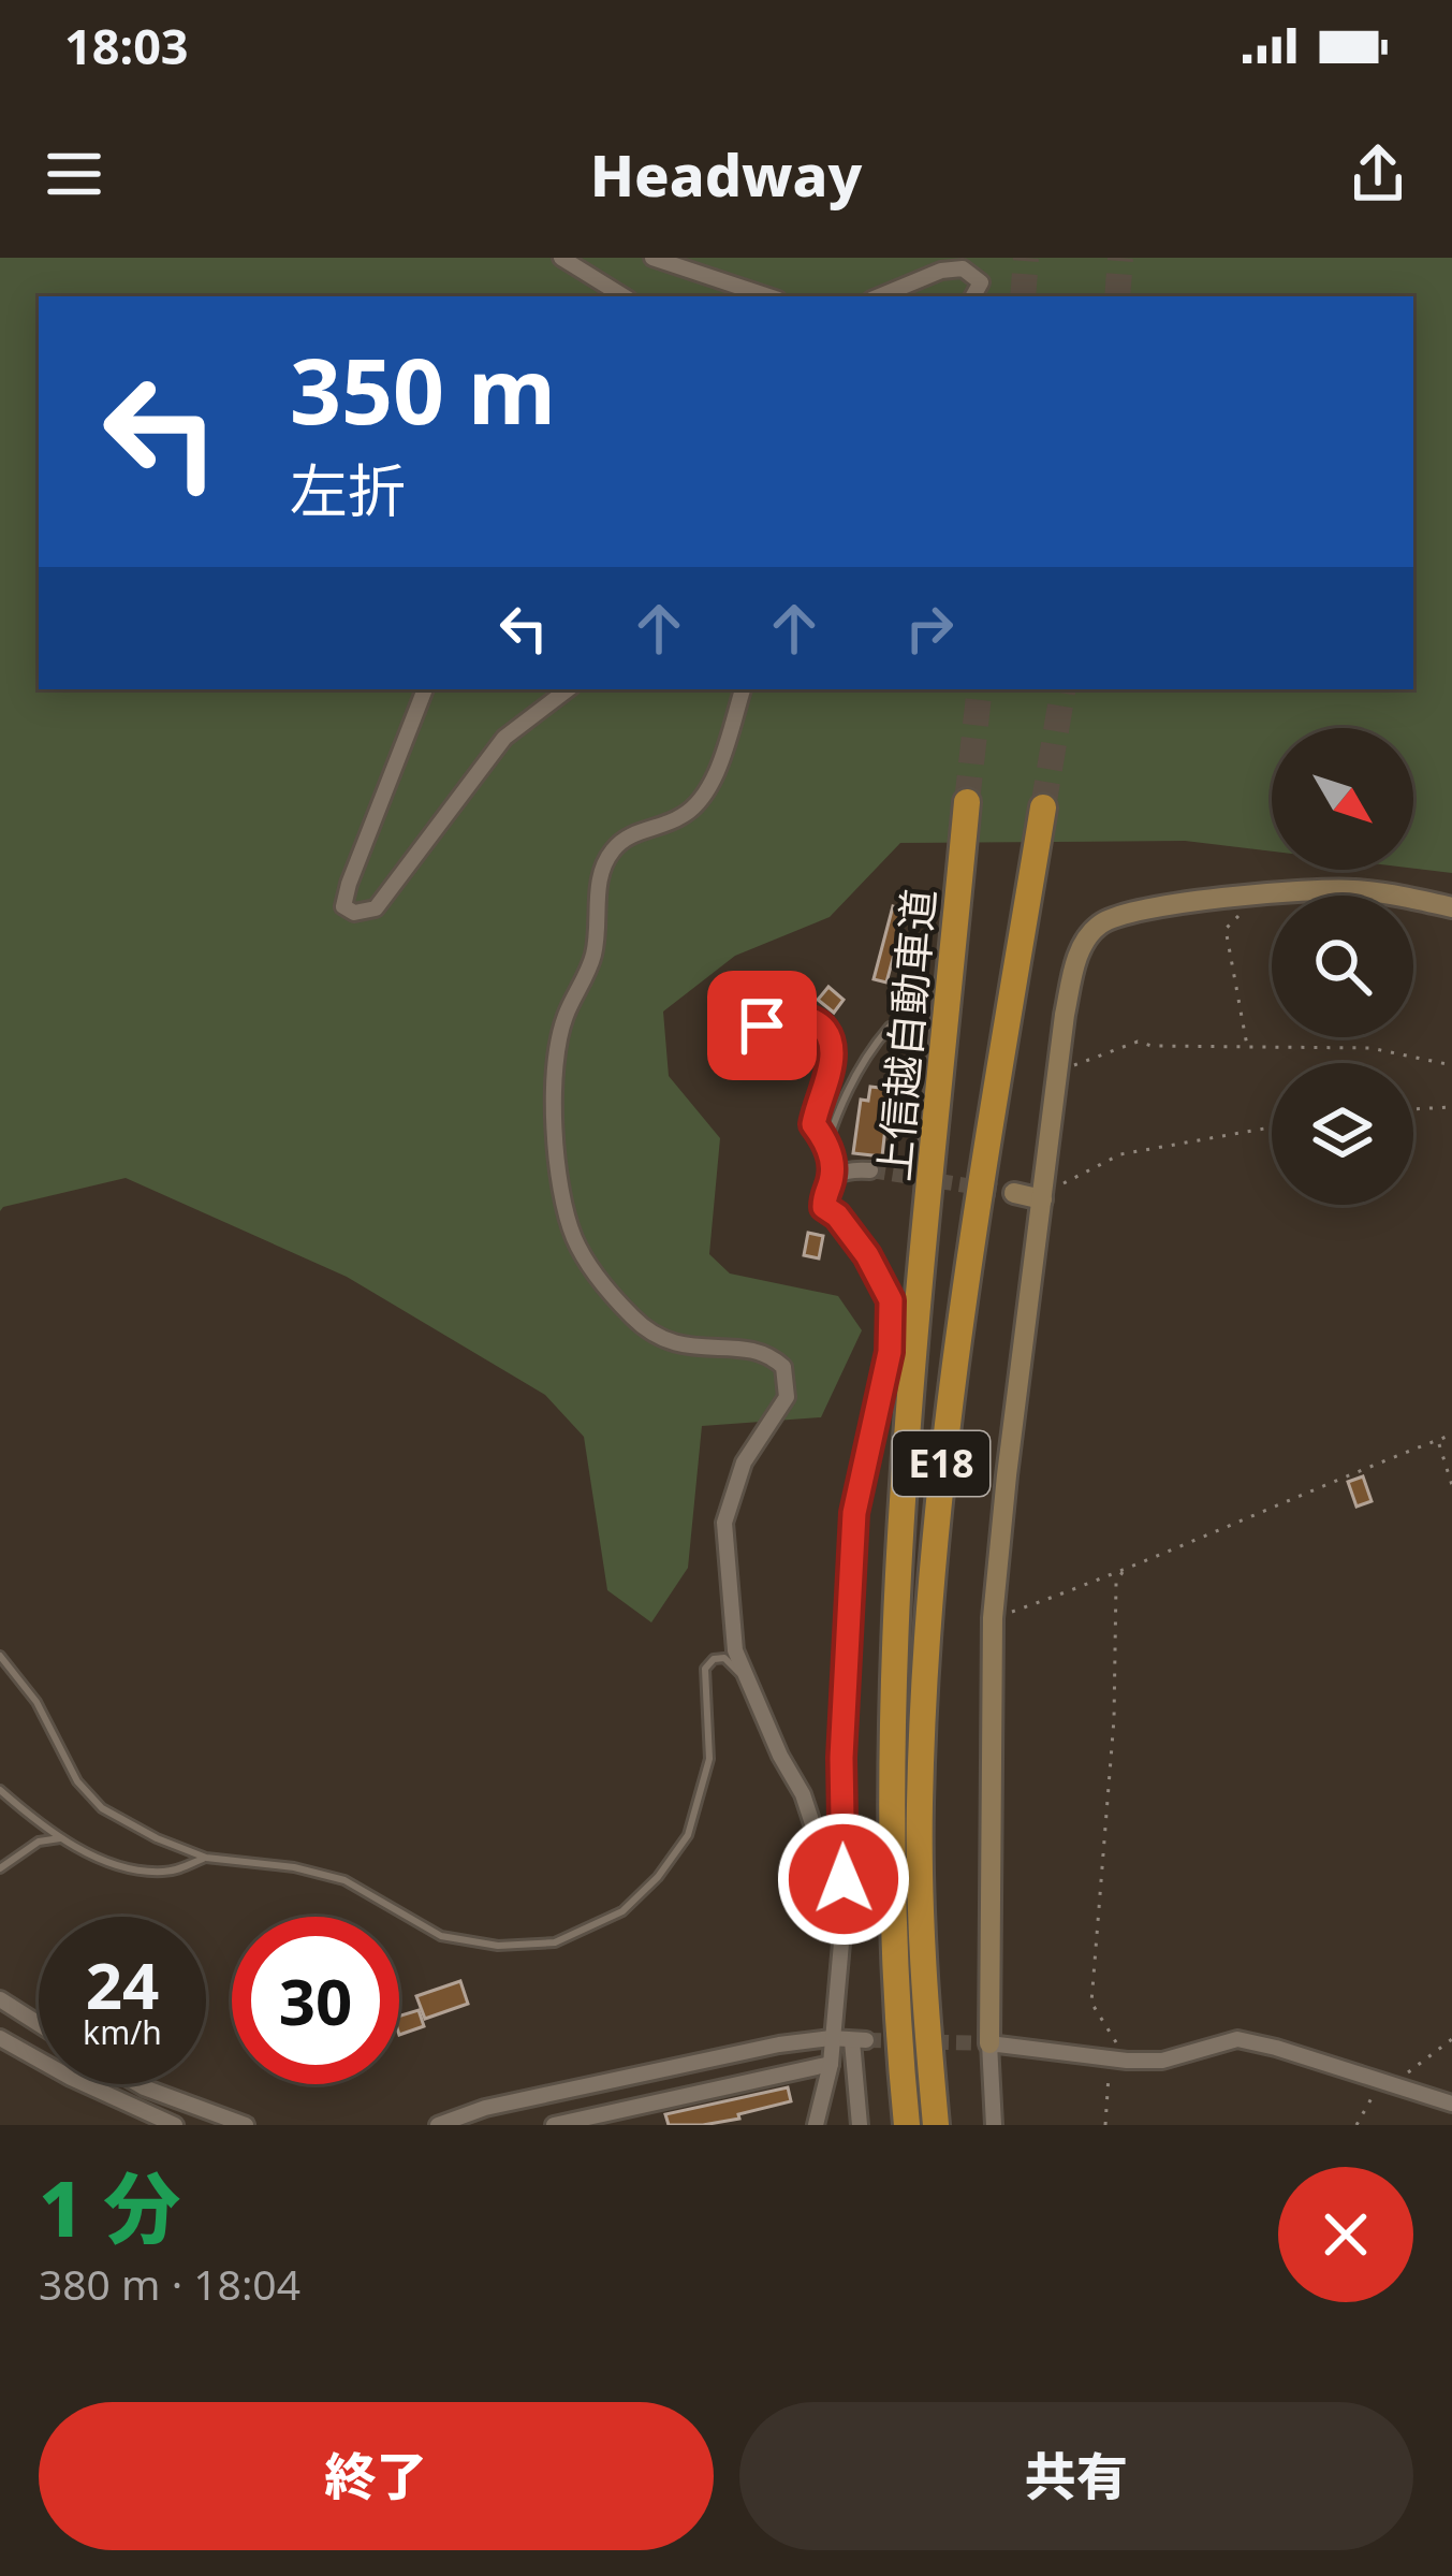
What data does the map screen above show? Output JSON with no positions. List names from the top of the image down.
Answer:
{
  "streets": {
    "highway": ["上信越自動車道", "E18"]
  },
  "north": "bottom right",
  "page": {
    "status": "18:03",
    "header": "Headway",
    "turn": ["350 m", "左折"],
    "speed": "24 km/h",
    "limit": "30",
    "heading": ["1 分", "380 m · 18:04"],
    "buttons": ["終了", "共有"]
  }
}
